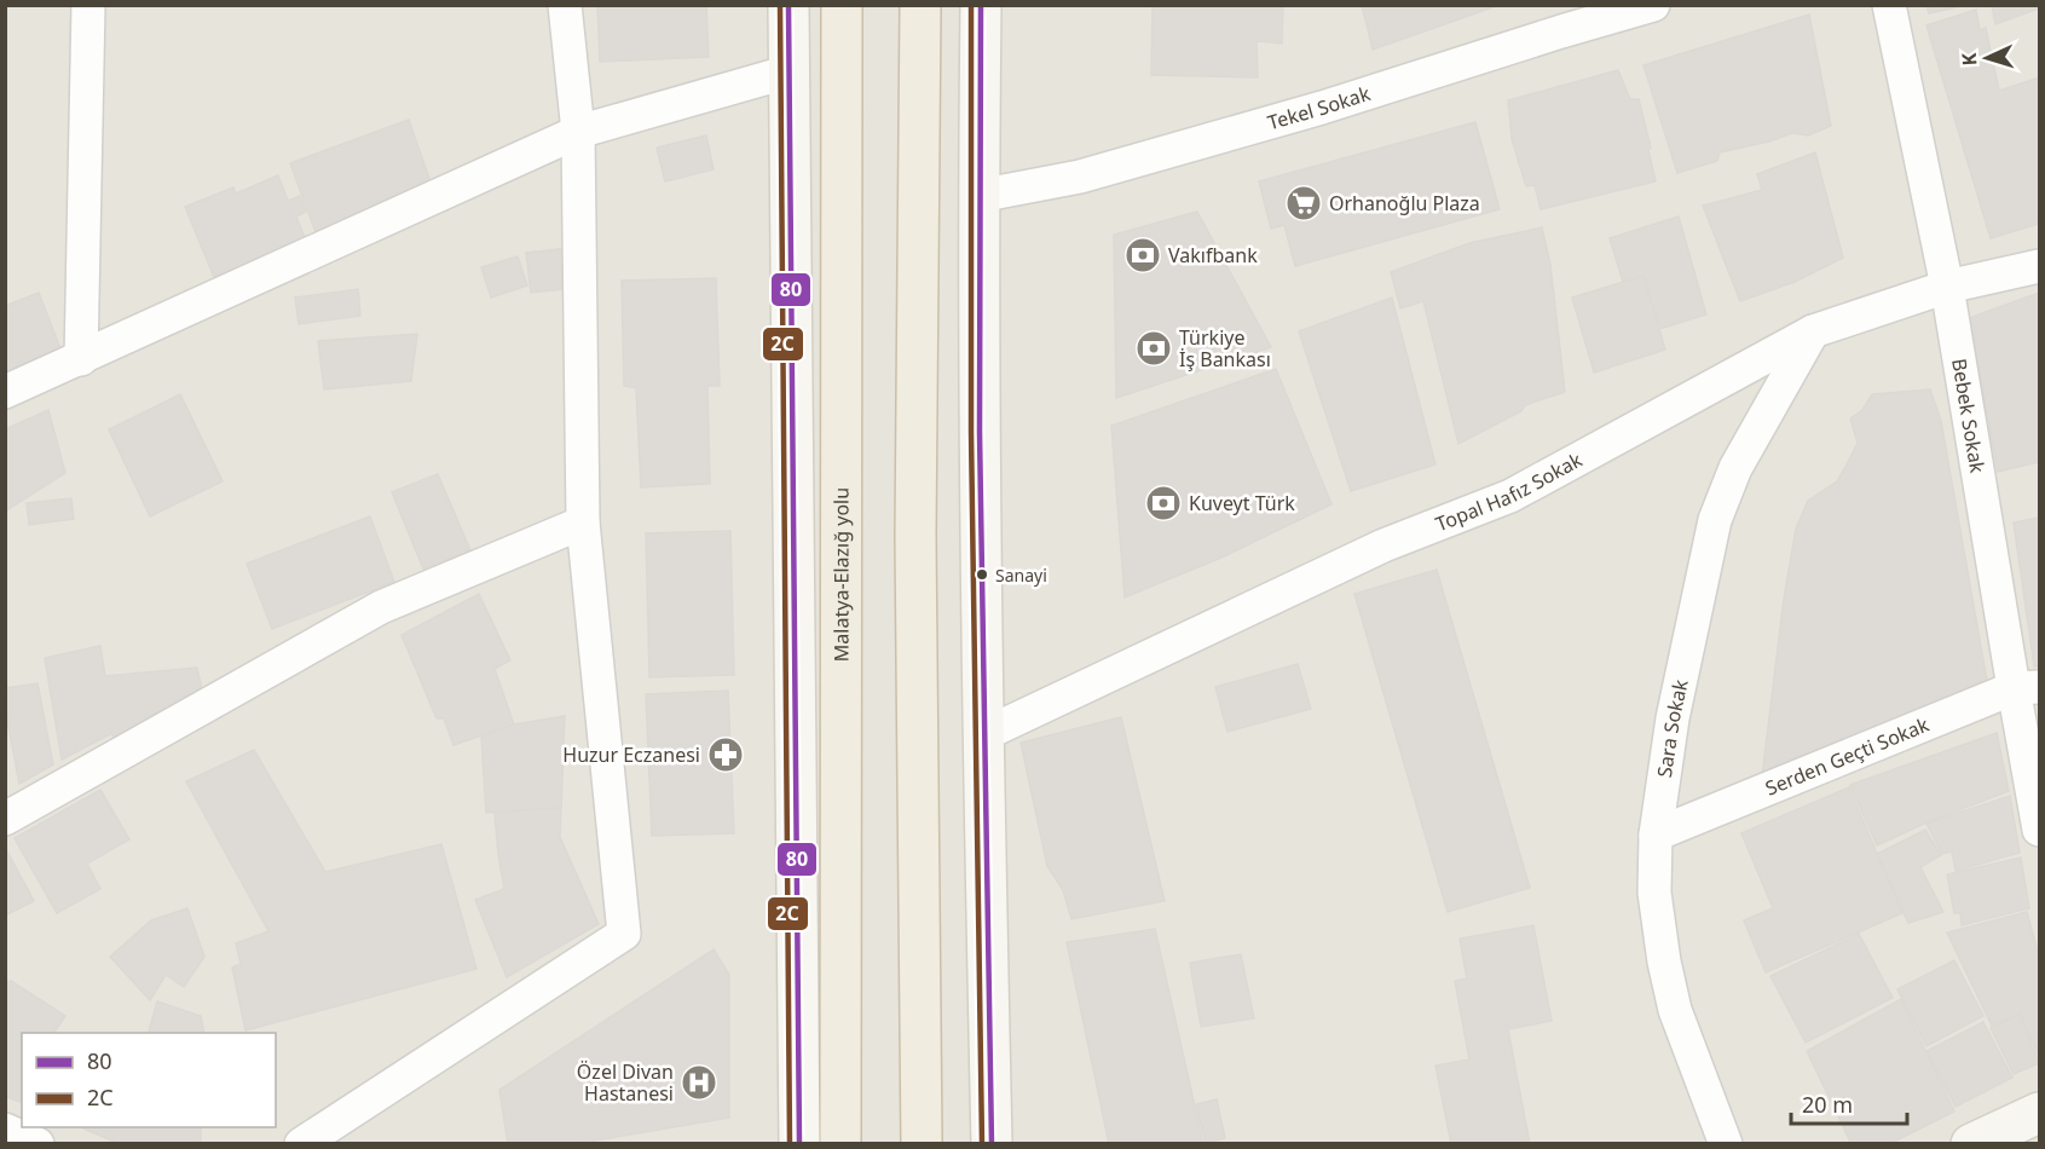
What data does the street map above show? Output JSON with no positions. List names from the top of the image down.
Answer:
{
  "streets": {
    "highway": ["Malatya-Elazığ yolu"],
    "street": [
      "Tekel Sokak",
      "Bebek Sokak",
      "Topal Hafız Sokak",
      "Sara Sokak",
      "Serden Geçti Sokak"
    ]
  },
  "crossings": [
    ["Bebek Sokak", "Topal Hafız Sokak"],
    ["Bebek Sokak", "Serden Geçti Sokak"],
    ["Topal Hafız Sokak", "Sara Sokak"],
    ["Sara Sokak", "Serden Geçti Sokak"]
  ],
  "places": {
    "supermarket": ["Orhanoğlu Plaza"],
    "bank": ["Vakıfbank", "Türkiye İş Bankası", "Kuveyt Türk"],
    "other": ["Sanayi"],
    "pharmacy": ["Huzur Eczanesi"],
    "hospital": ["Özel Divan Hastanesi"]
  },
  "lines": ["transit line 80", "transit line 2C"],
  "legend": ["80", "2C"],
  "scale_bar": "20 m",
  "north": "left"
}
